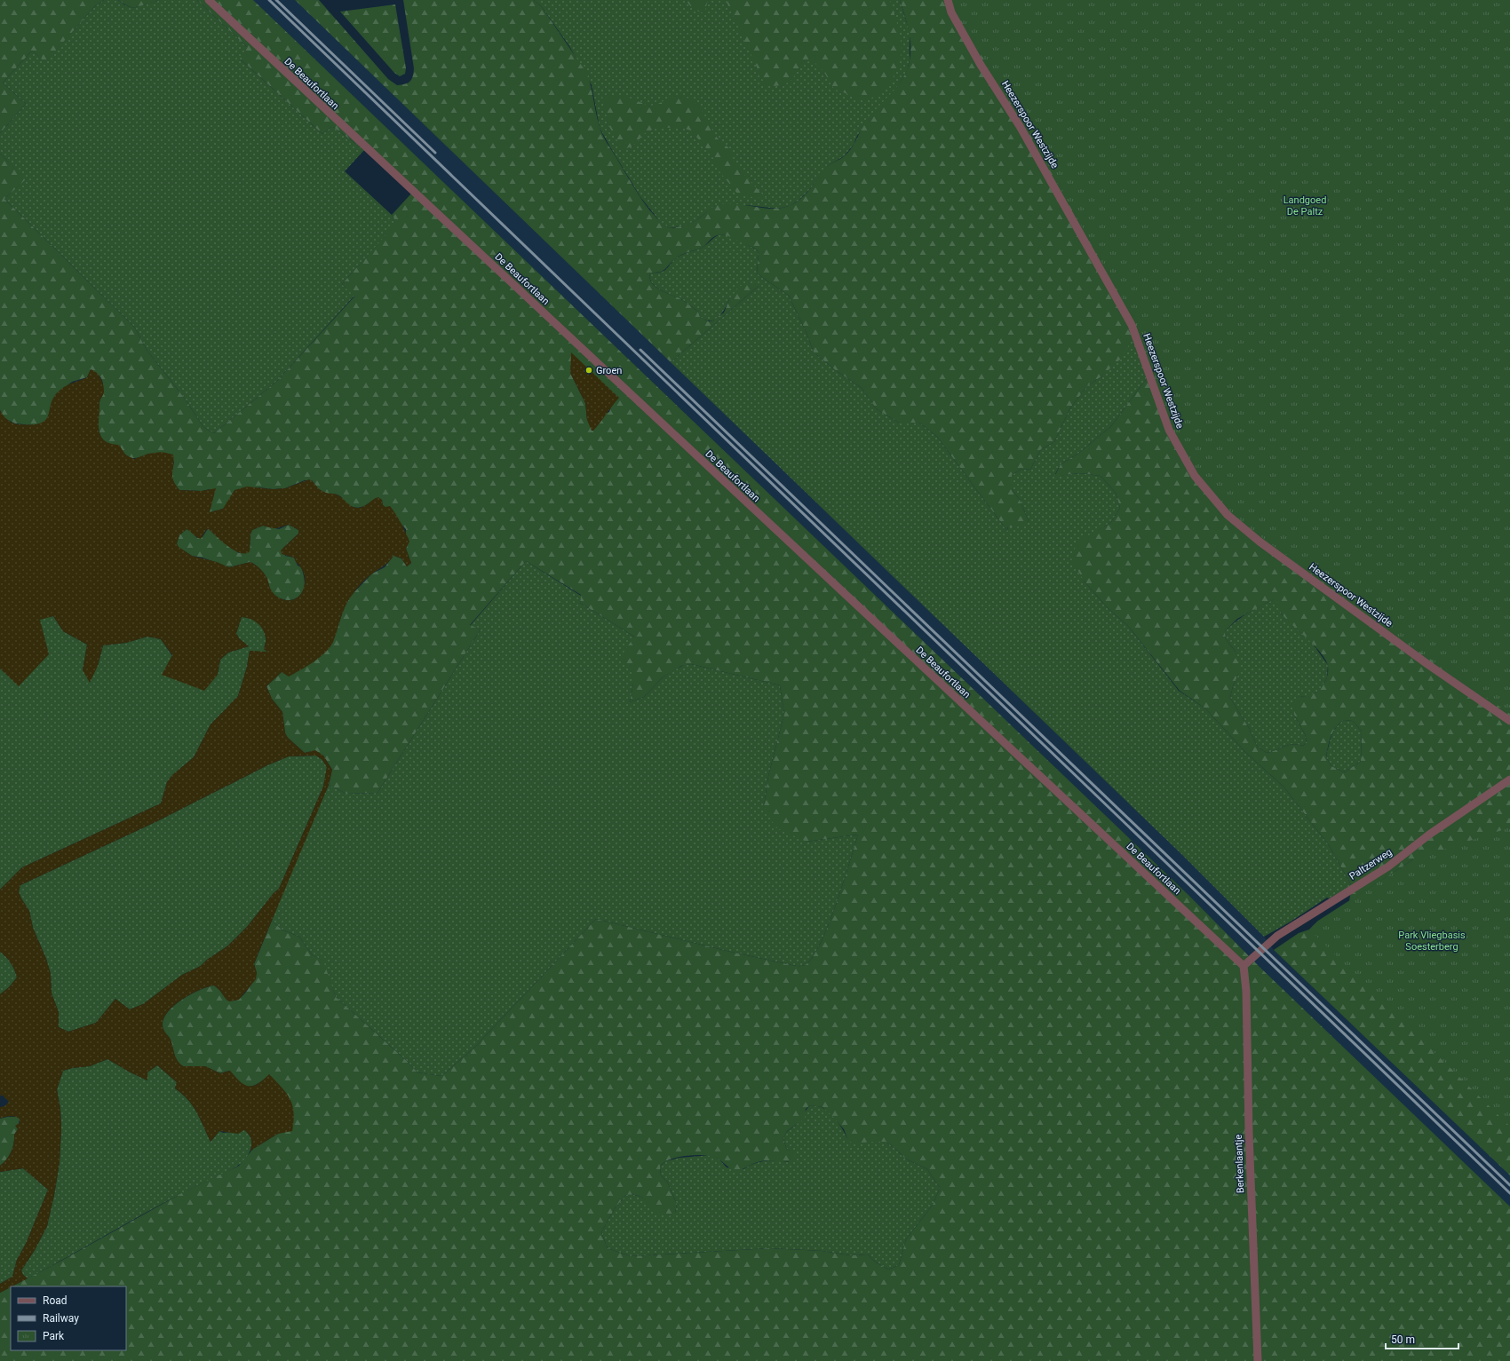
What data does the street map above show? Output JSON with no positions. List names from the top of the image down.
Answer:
{
  "streets": {
    "street": [
      "De Beaufortlaan",
      "Heezerspoor Westzijde",
      "Paltzerweg",
      "Berkenlaantje"
    ]
  },
  "crossings": [
    ["De Beaufortlaan", "Paltzerweg"],
    ["De Beaufortlaan", "Berkenlaantje"],
    ["Paltzerweg", "Berkenlaantje"]
  ],
  "parks": ["Landgoed De Paltz", "Park Vliegbasis Soesterberg"],
  "places": ["Groen"],
  "legend": ["Road", "Railway", "Park"],
  "scale_bar": "50 m"
}
